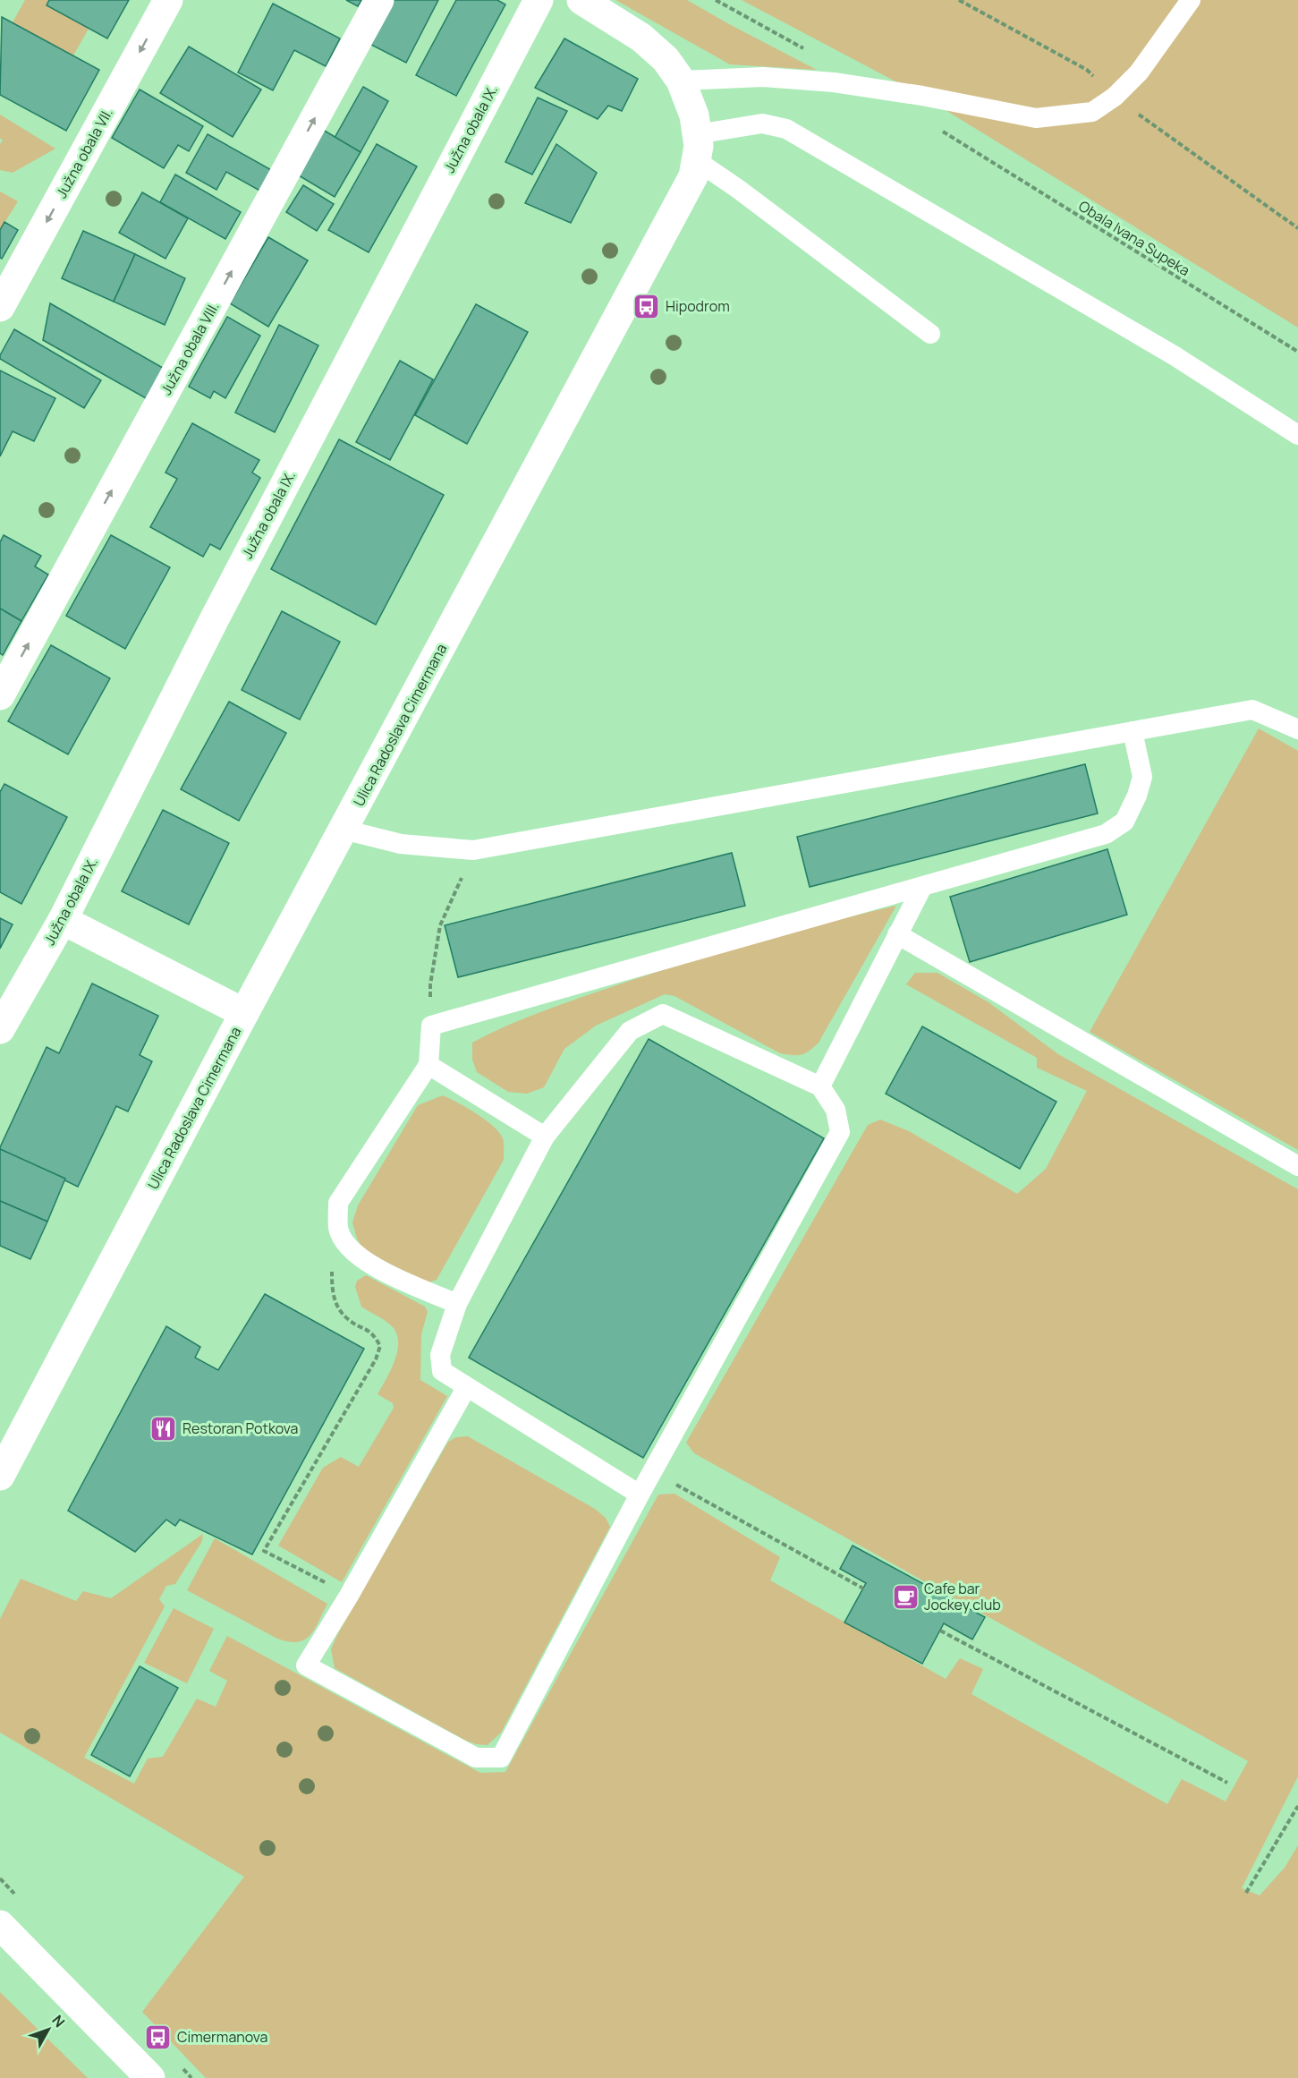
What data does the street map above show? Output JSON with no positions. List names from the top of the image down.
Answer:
{
  "streets": {
    "street": [
      "Južna obala IX.",
      "Južna obala VII.",
      "Južna obala VIII.",
      "Ulica Radoslava Cimermana"
    ],
    "path": ["Obala Ivana Supeka"]
  },
  "one_way": ["Južna obala VII.", "Južna obala VIII."],
  "places": {
    "bus stop": ["Hipodrom", "Cimermanova"],
    "restaurant": ["Restoran Potkova"],
    "cafe": ["Cafe bar Jockey club"]
  },
  "north": "top right"
}
